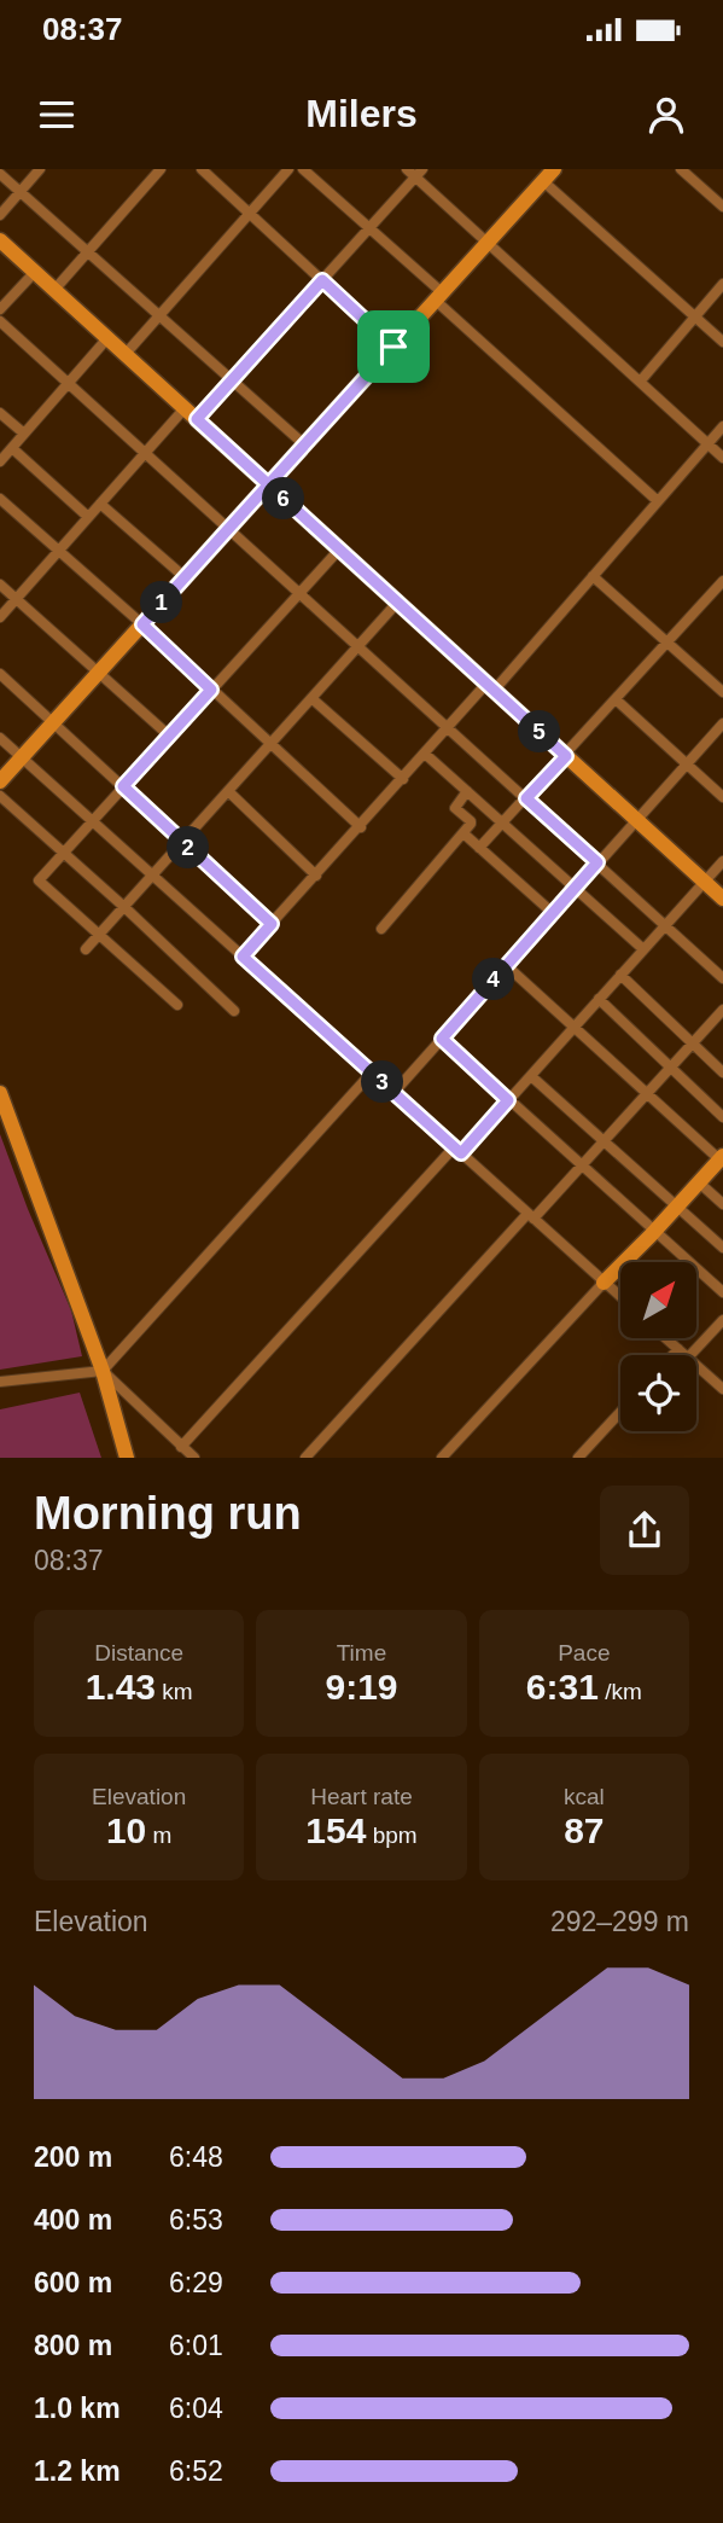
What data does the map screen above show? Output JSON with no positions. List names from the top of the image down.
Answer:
{
  "north": "top right",
  "page": {
    "status": "08:37",
    "header": "Milers",
    "pins": [
      "6",
      "1",
      "5",
      "2",
      "4",
      "3"
    ],
    "heading": ["Morning run", "08:37"],
    "stats": [
      ["Distance", "1.43 km"],
      ["Time", "9:19"],
      ["Pace", "6:31 /km"],
      ["Elevation", "10 m"],
      ["Heart rate", "154 bpm"],
      ["kcal", "87"]
    ],
    "chart": ["Elevation", "292–299 m"],
    "list": [
      {
        "name": "200 m",
        "note": "6:48"
      },
      {
        "name": "400 m",
        "note": "6:53"
      },
      {
        "name": "600 m",
        "note": "6:29"
      },
      {
        "name": "800 m",
        "note": "6:01"
      },
      {
        "name": "1.0 km",
        "note": "6:04"
      },
      {
        "name": "1.2 km",
        "note": "6:52"
      }
    ]
  }
}
